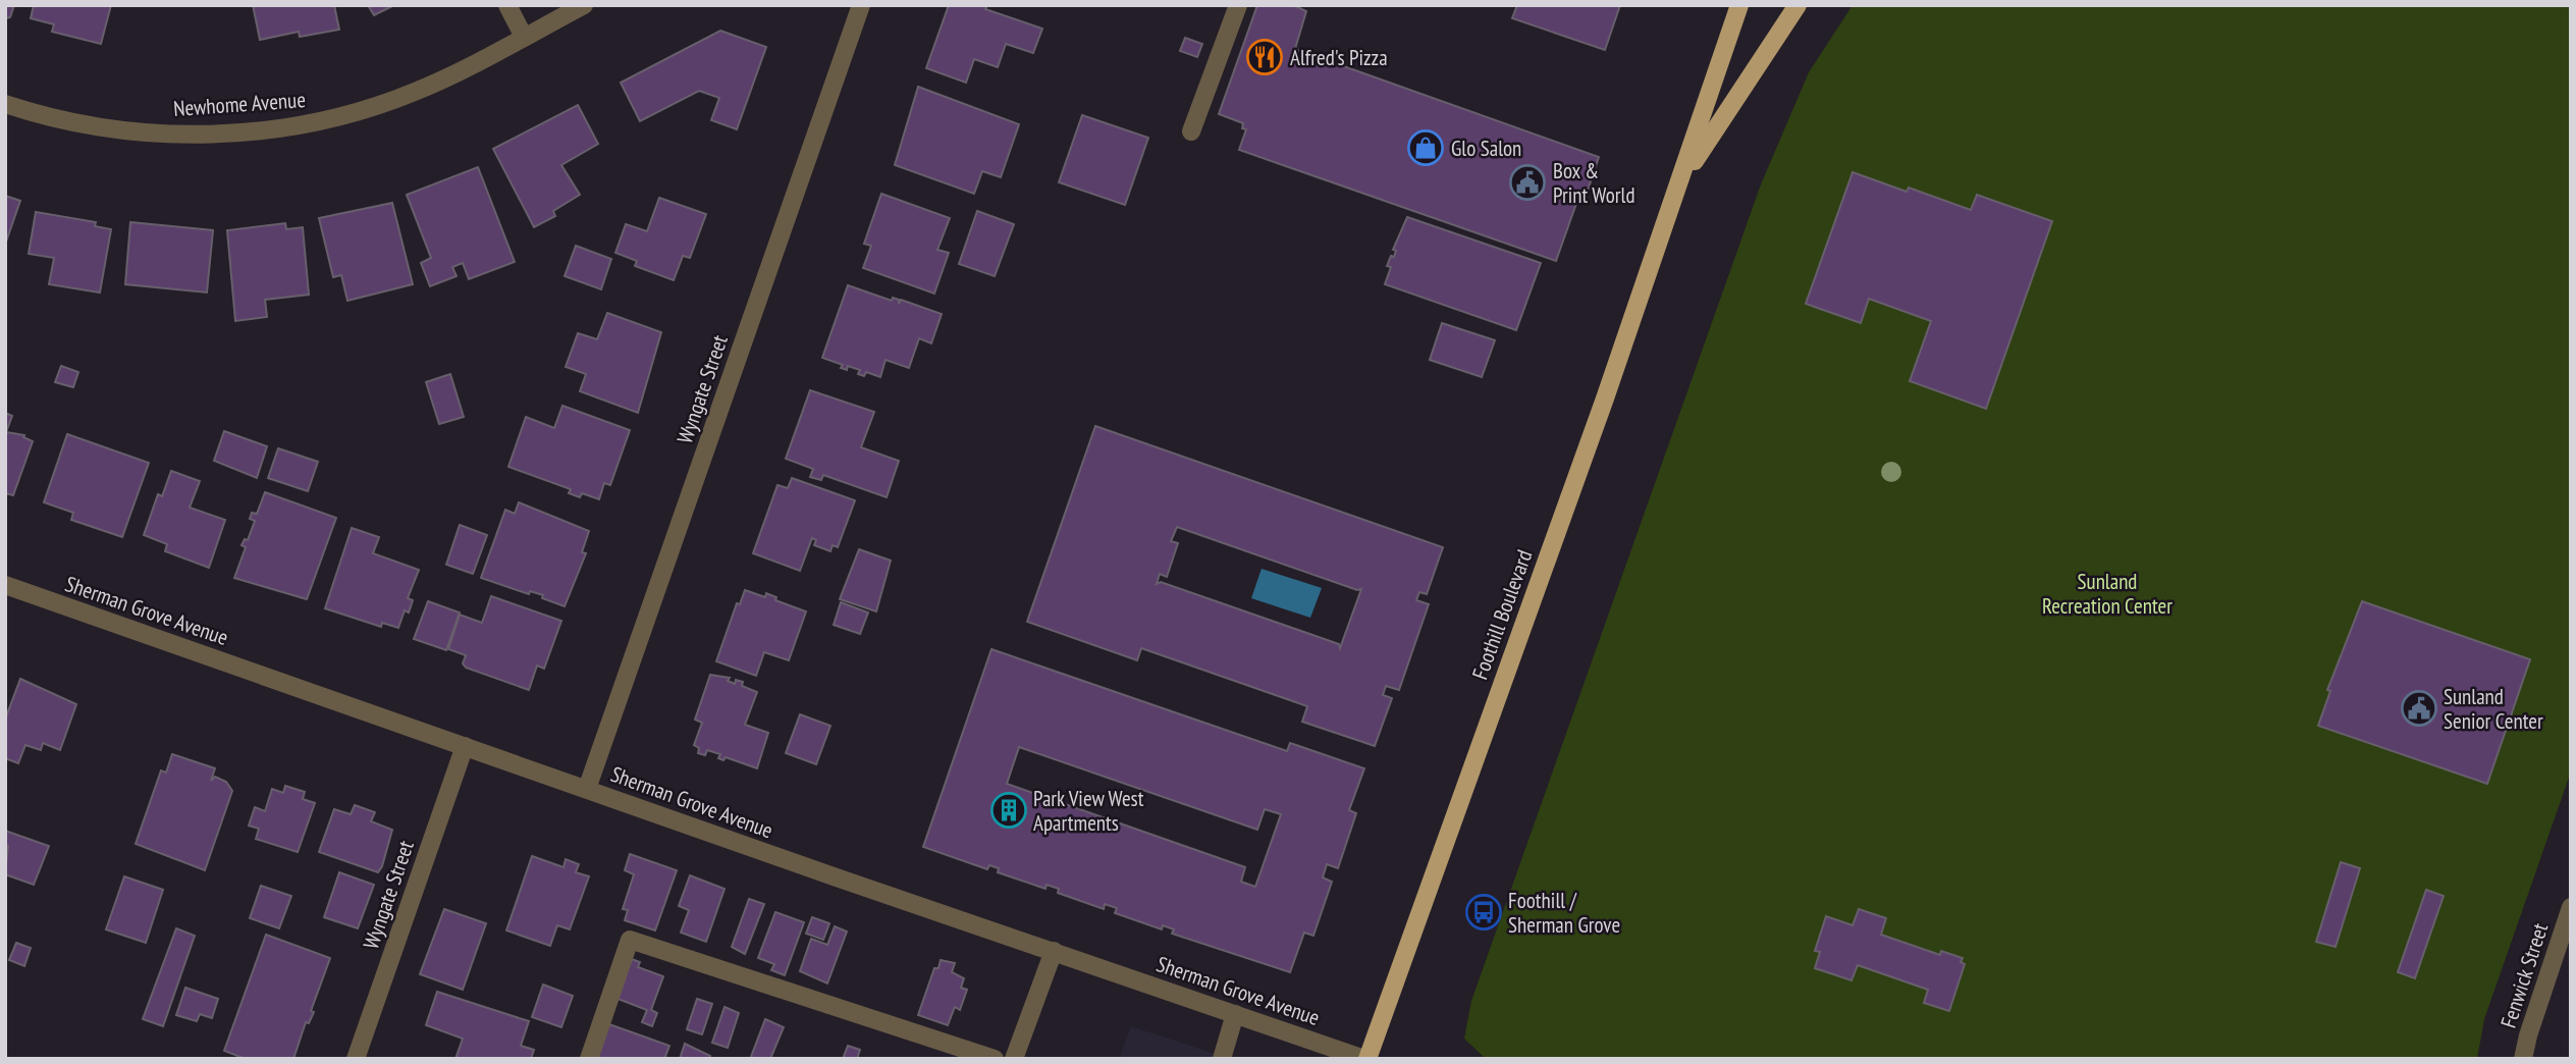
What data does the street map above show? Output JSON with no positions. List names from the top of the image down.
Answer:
{
  "streets": {
    "main road": ["Foothill Boulevard"],
    "street": [
      "Newhome Avenue",
      "Wyngate Street",
      "Sherman Grove Avenue",
      "Fenwick Street"
    ]
  },
  "crossings": [
    ["Wyngate Street", "Sherman Grove Avenue"],
    ["Sherman Grove Avenue", "Foothill Boulevard"]
  ],
  "parks": ["Sunland Recreation Center"],
  "places": {
    "restaurant": ["Alfred's Pizza"],
    "shop": ["Glo Salon"],
    "public building": ["Box & Print World", "Sunland Senior Center"],
    "building": ["Park View West Apartments"],
    "bus stop": ["Foothill / Sherman Grove"]
  }
}
